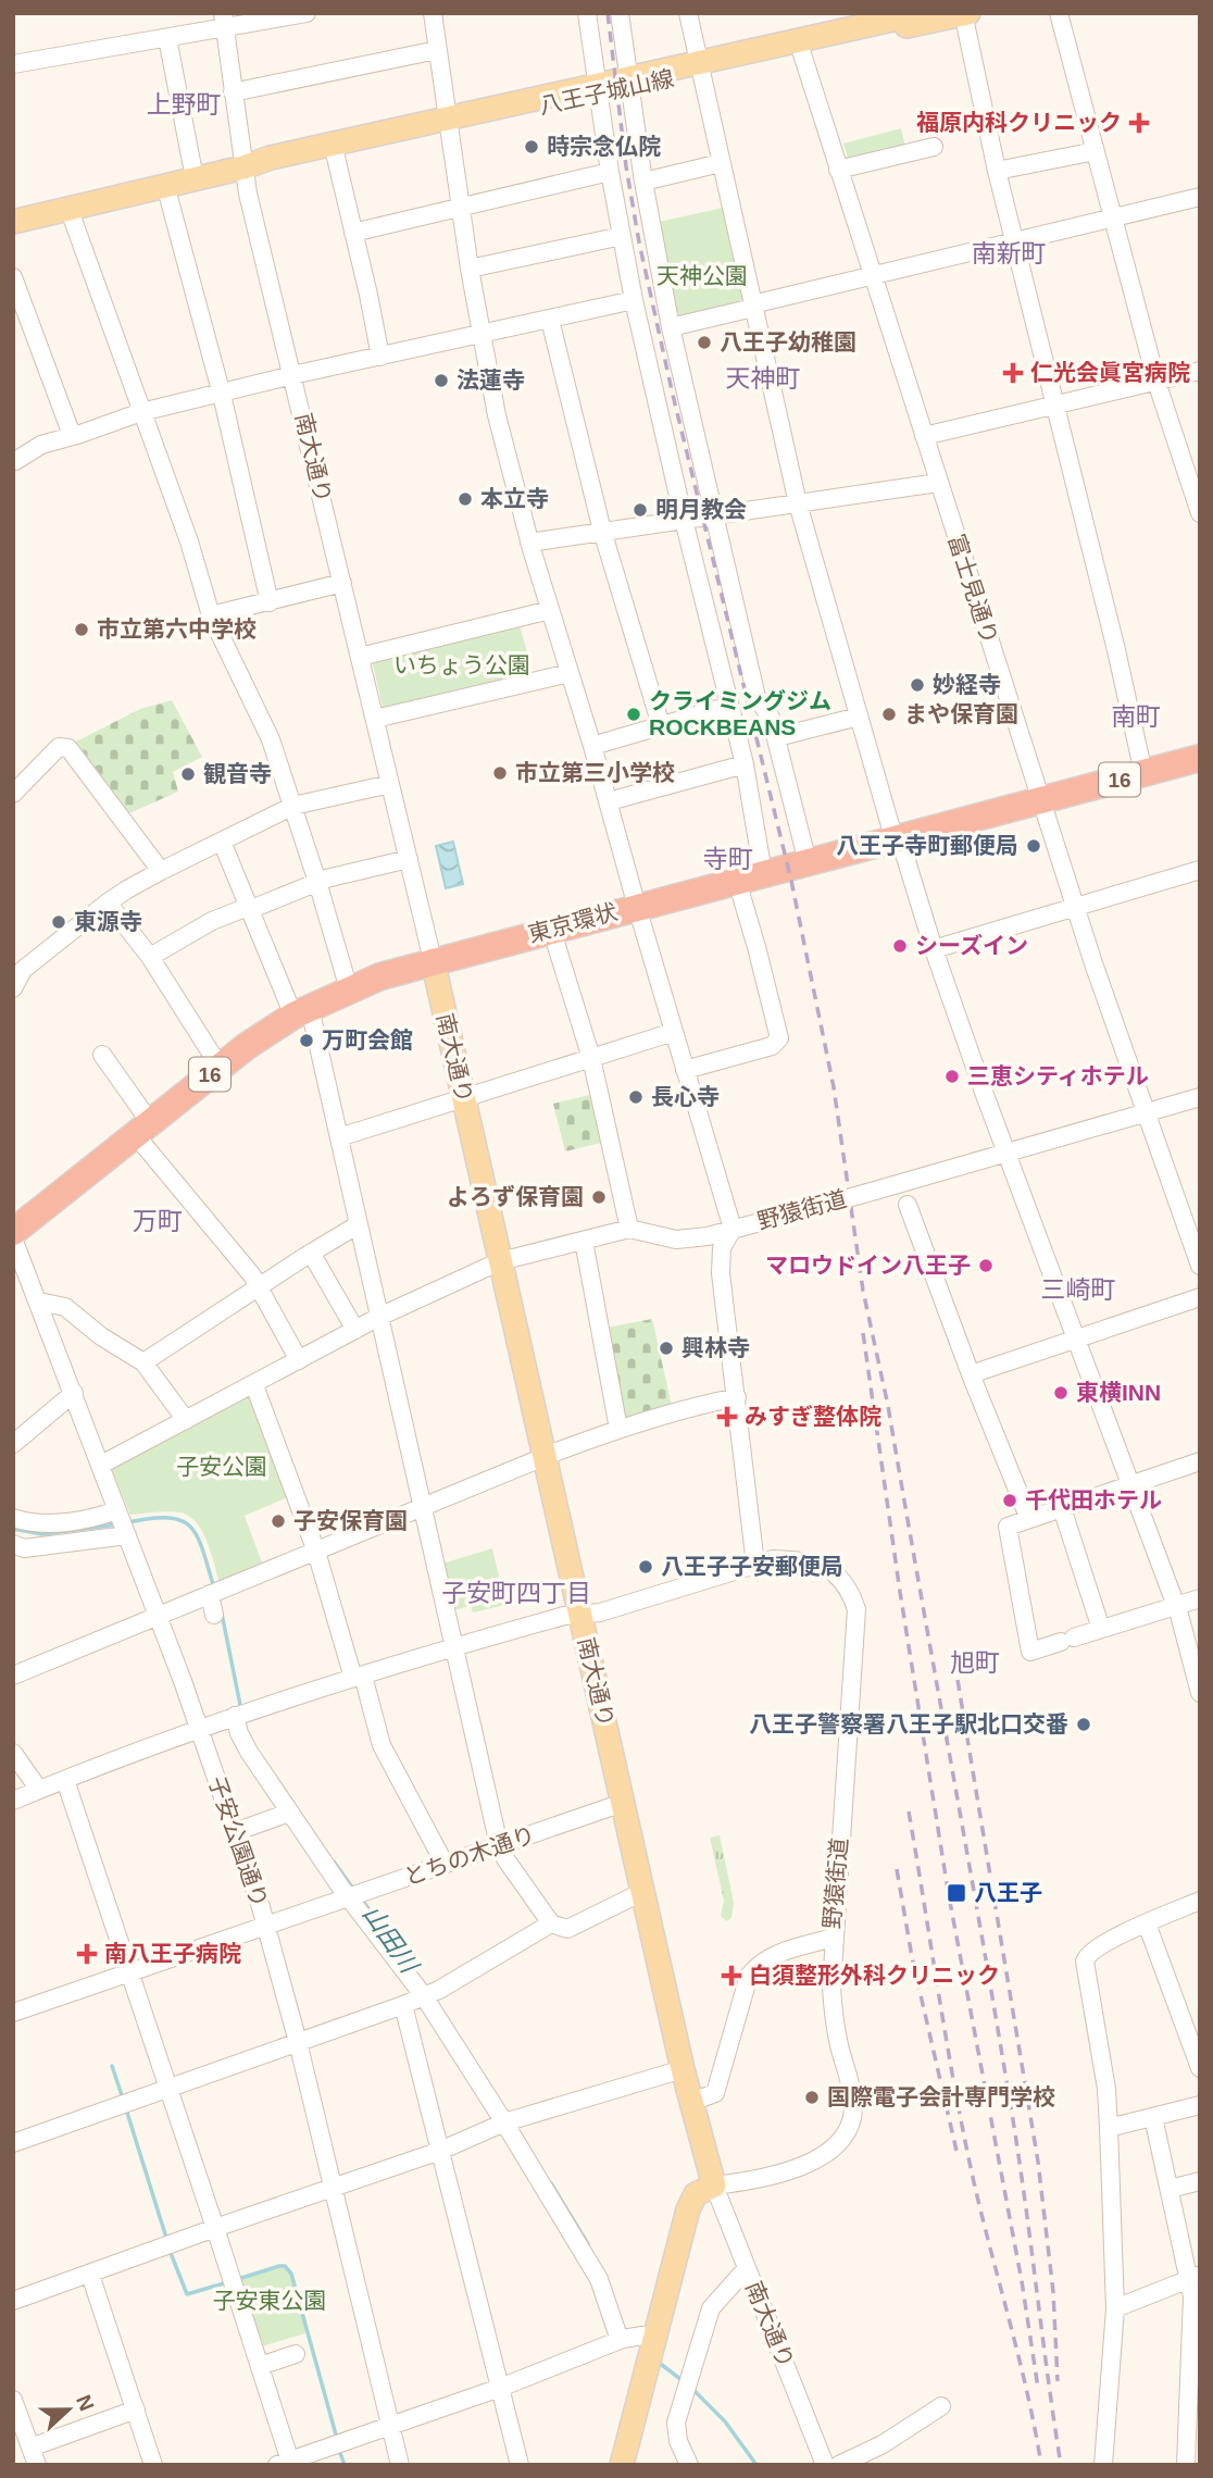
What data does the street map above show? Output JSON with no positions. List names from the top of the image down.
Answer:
{
  "streets": {
    "highway": ["16", "東京環状"],
    "main road": ["八王子城山線", "南大通り"],
    "street": [
      "富士見通り",
      "野猿街道",
      "子安公園通り",
      "とちの木通り"
    ]
  },
  "crossings": [
    ["八王子城山線", "南大通り"],
    ["八王子城山線", "富士見通り"],
    ["南大通り", "東京環状"],
    ["南大通り", "野猿街道"],
    ["南大通り", "とちの木通り"],
    ["富士見通り", "東京環状"],
    ["富士見通り", "野猿街道"],
    ["子安公園通り", "とちの木通り"]
  ],
  "districts": [
    "上野町",
    "南新町",
    "天神町",
    "南町",
    "寺町",
    "万町",
    "三崎町",
    "子安町四丁目",
    "旭町"
  ],
  "water": ["山田川"],
  "parks": [
    "天神公園",
    "いちょう公園",
    "子安公園",
    "子安東公園"
  ],
  "places": {
    "health": [
      "福原内科クリニック",
      "仁光会眞宮病院",
      "みすぎ整体院",
      "南八王子病院",
      "白須整形外科クリニック"
    ],
    "other": [
      "時宗念仏院",
      "八王子幼稚園",
      "法蓮寺",
      "本立寺",
      "明月教会",
      "市立第六中学校",
      "妙経寺",
      "クライミングジム ROCKBEANS",
      "まや保育園",
      "市立第三小学校",
      "観音寺",
      "八王子寺町郵便局",
      "東源寺",
      "シーズイン",
      "万町会館",
      "三恵シティホテル",
      "長心寺",
      "よろず保育園",
      "マロウドイン八王子",
      "興林寺",
      "東横INN",
      "千代田ホテル",
      "子安保育園",
      "八王子子安郵便局",
      "八王子警察署八王子駅北口交番",
      "国際電子会計専門学校"
    ],
    "transit": ["八王子"]
  },
  "north": "right"
}
